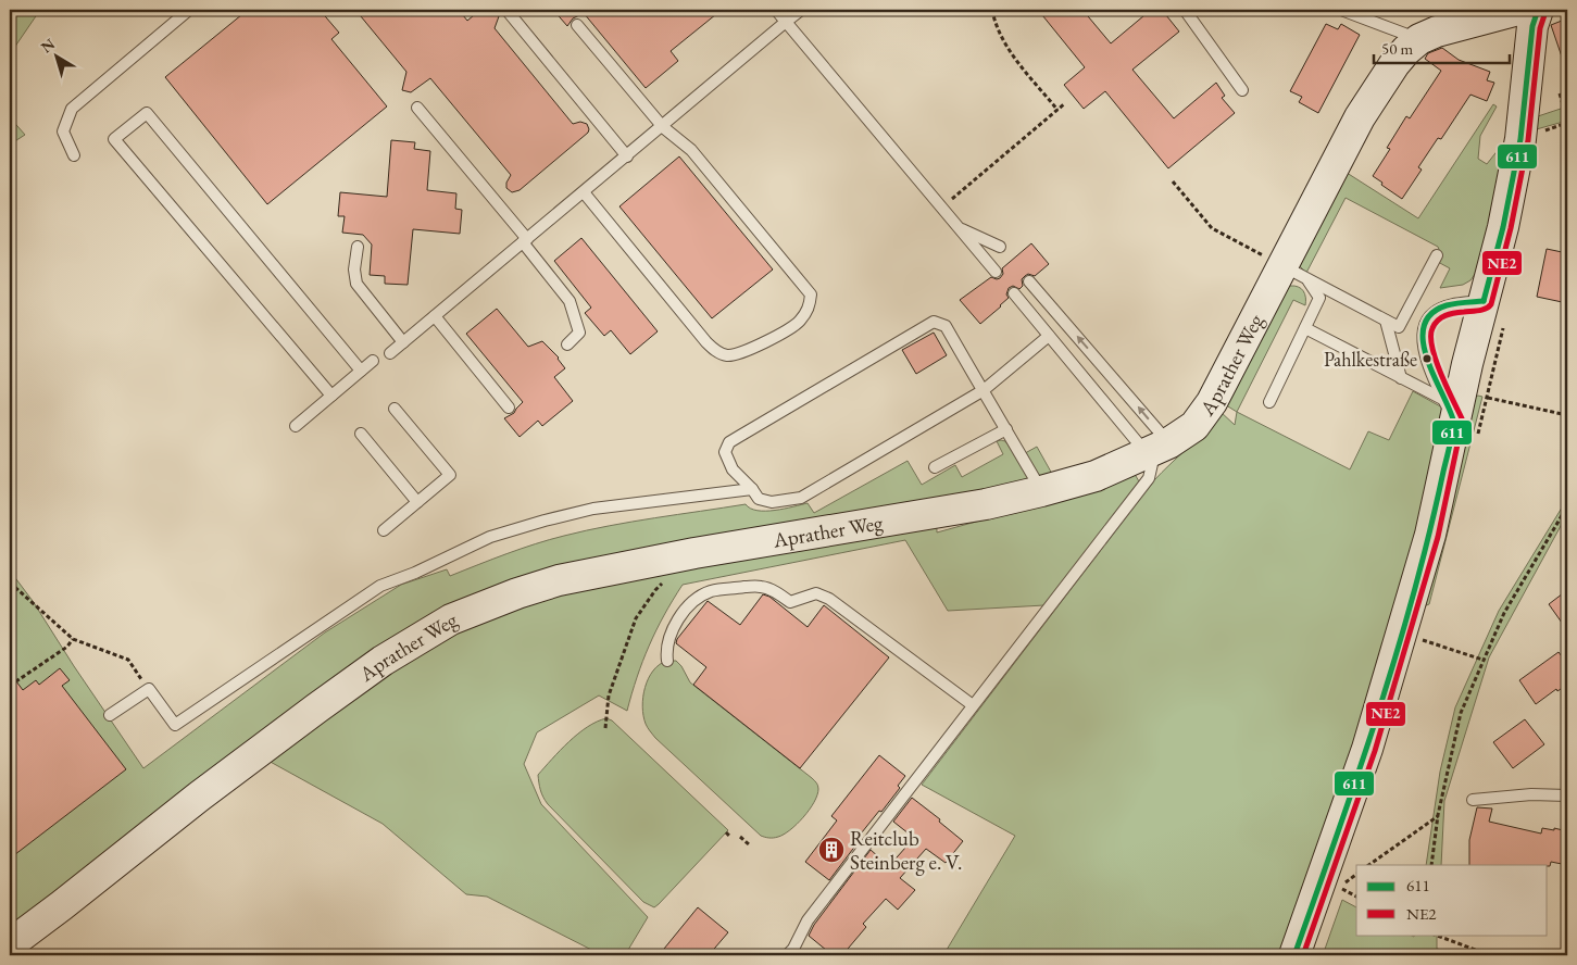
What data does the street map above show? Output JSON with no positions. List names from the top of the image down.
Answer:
{
  "streets": {
    "street": ["Aprather Weg"]
  },
  "places": {
    "other": ["Pahlkestraße"],
    "building": ["Reitclub Steinberg e. V."]
  },
  "lines": ["transit line 611", "transit line NE2"],
  "legend": ["611", "NE2"],
  "scale_bar": "50 m",
  "north": "top left"
}
